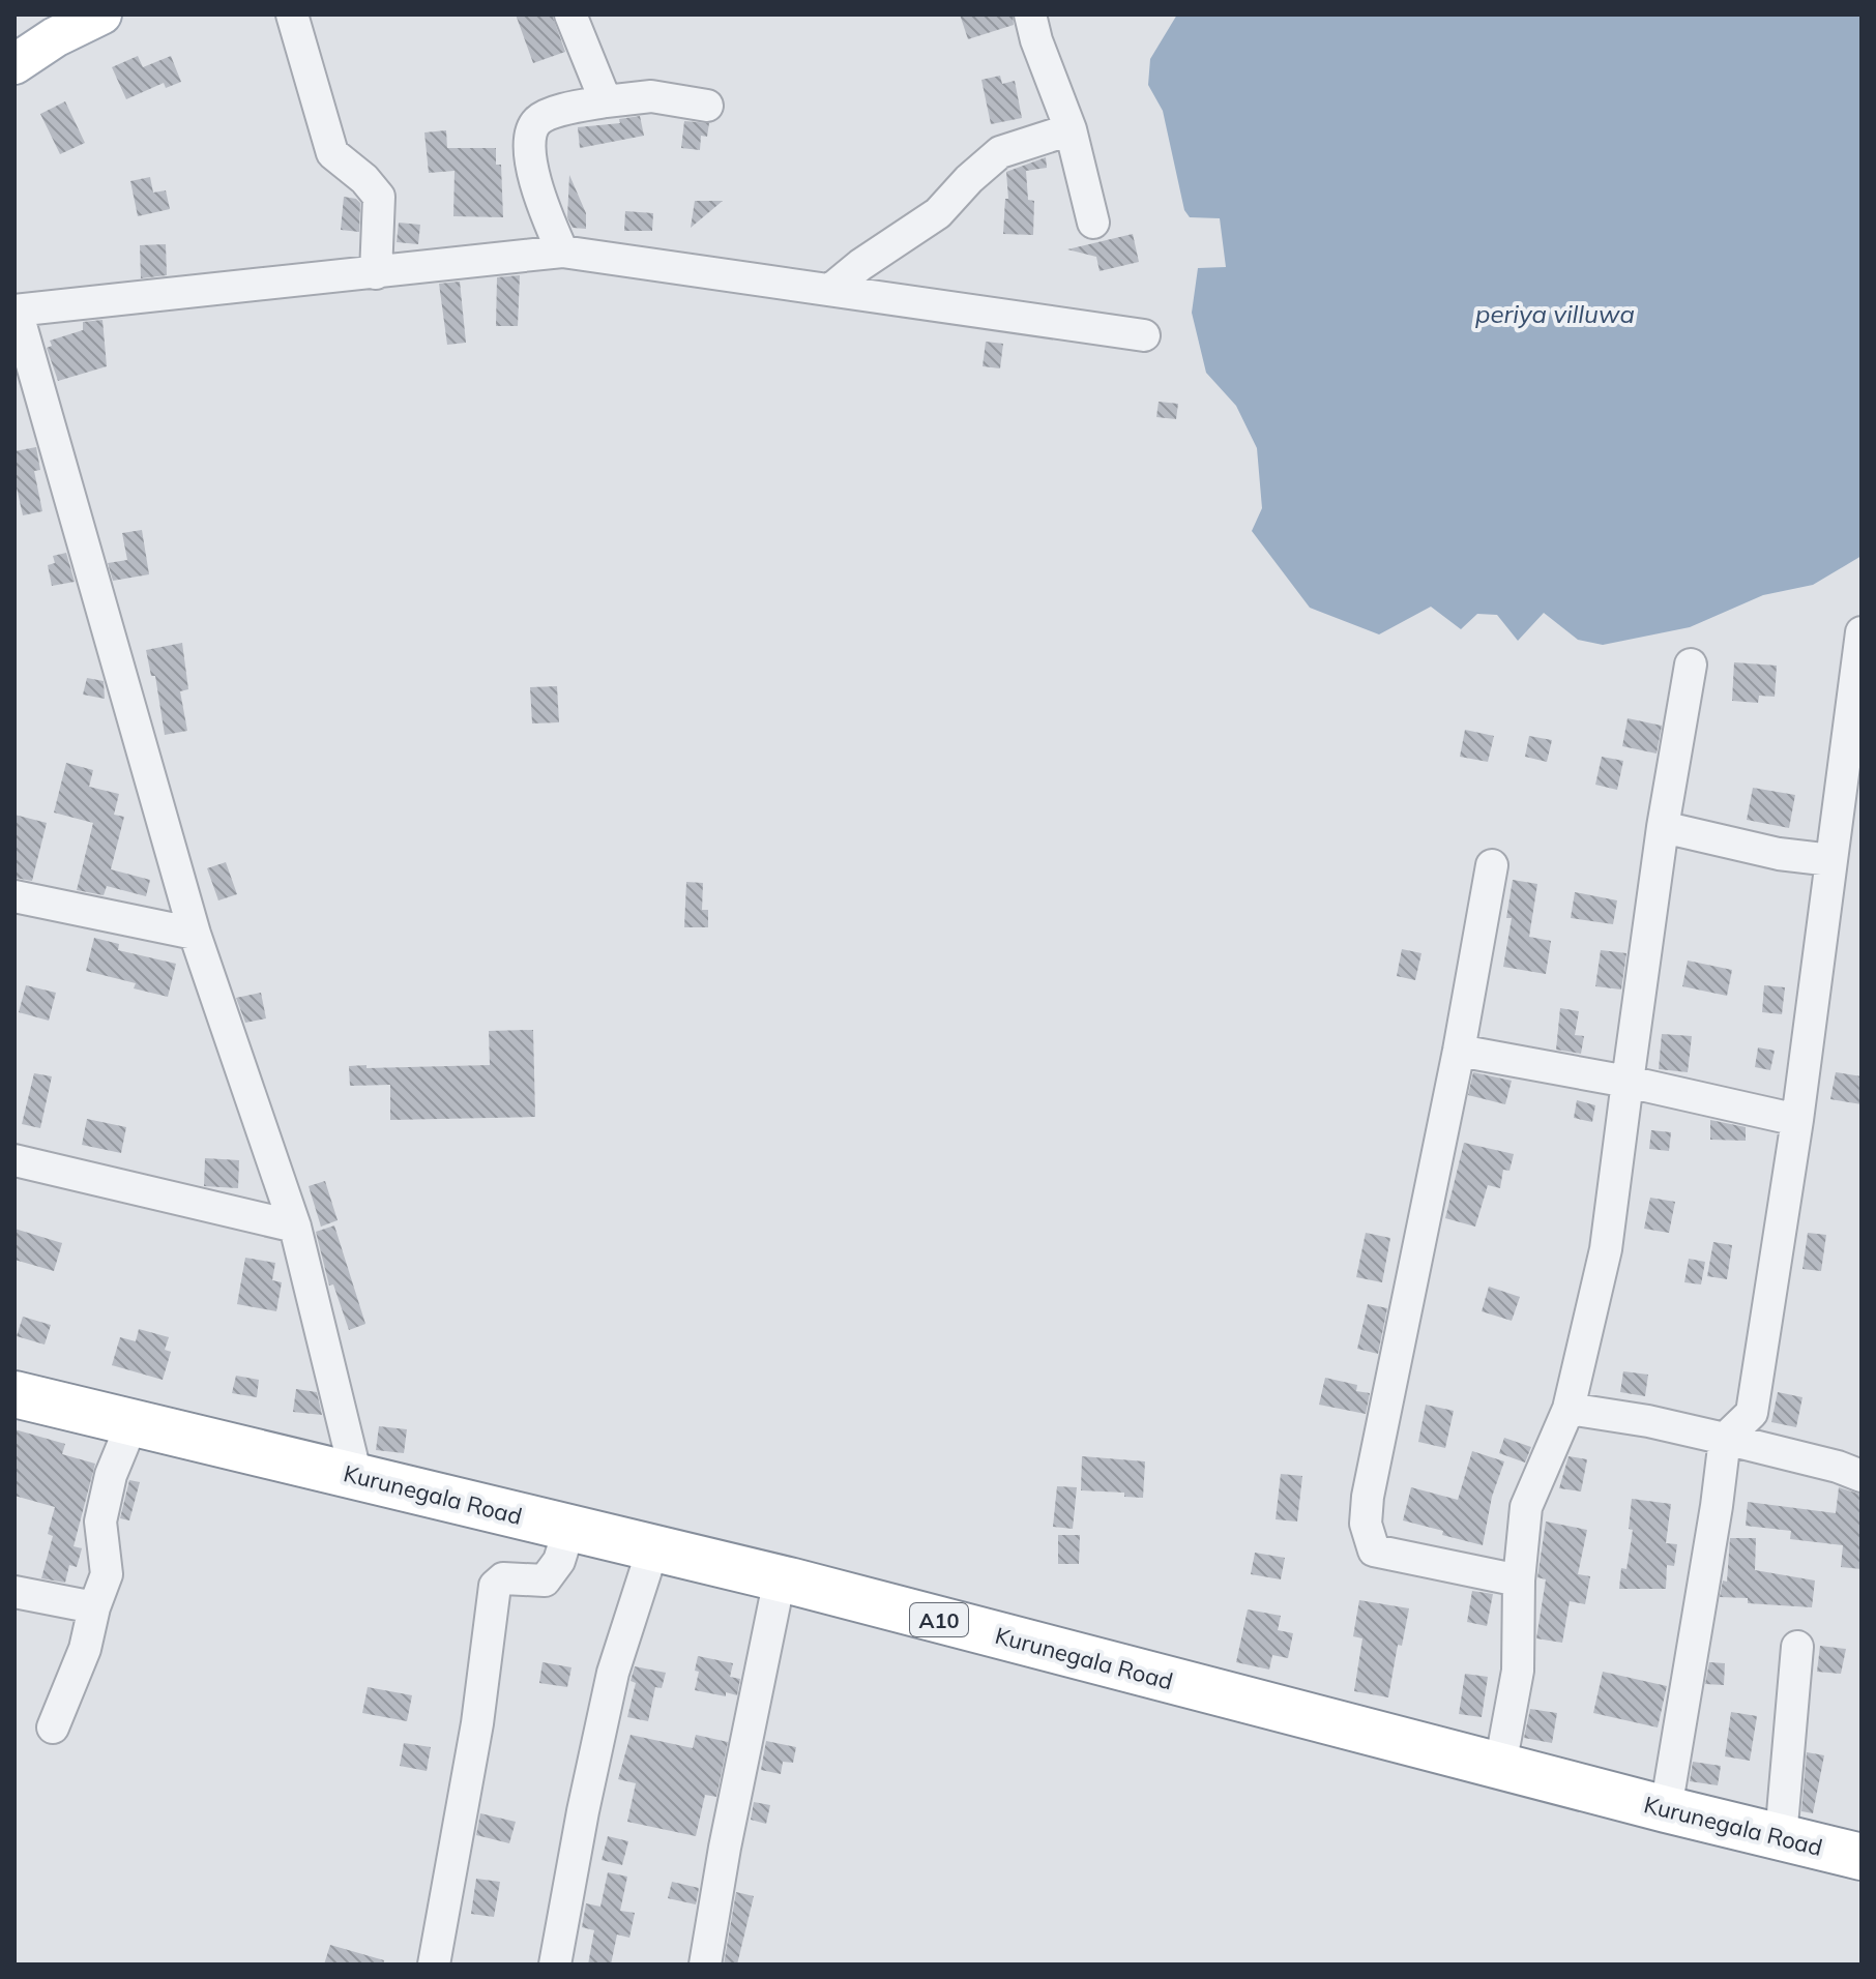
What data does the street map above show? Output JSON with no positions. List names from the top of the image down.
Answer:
{
  "streets": {
    "highway": ["Kurunegala Road", "A10"]
  },
  "water": ["periya villuwa"]
}
